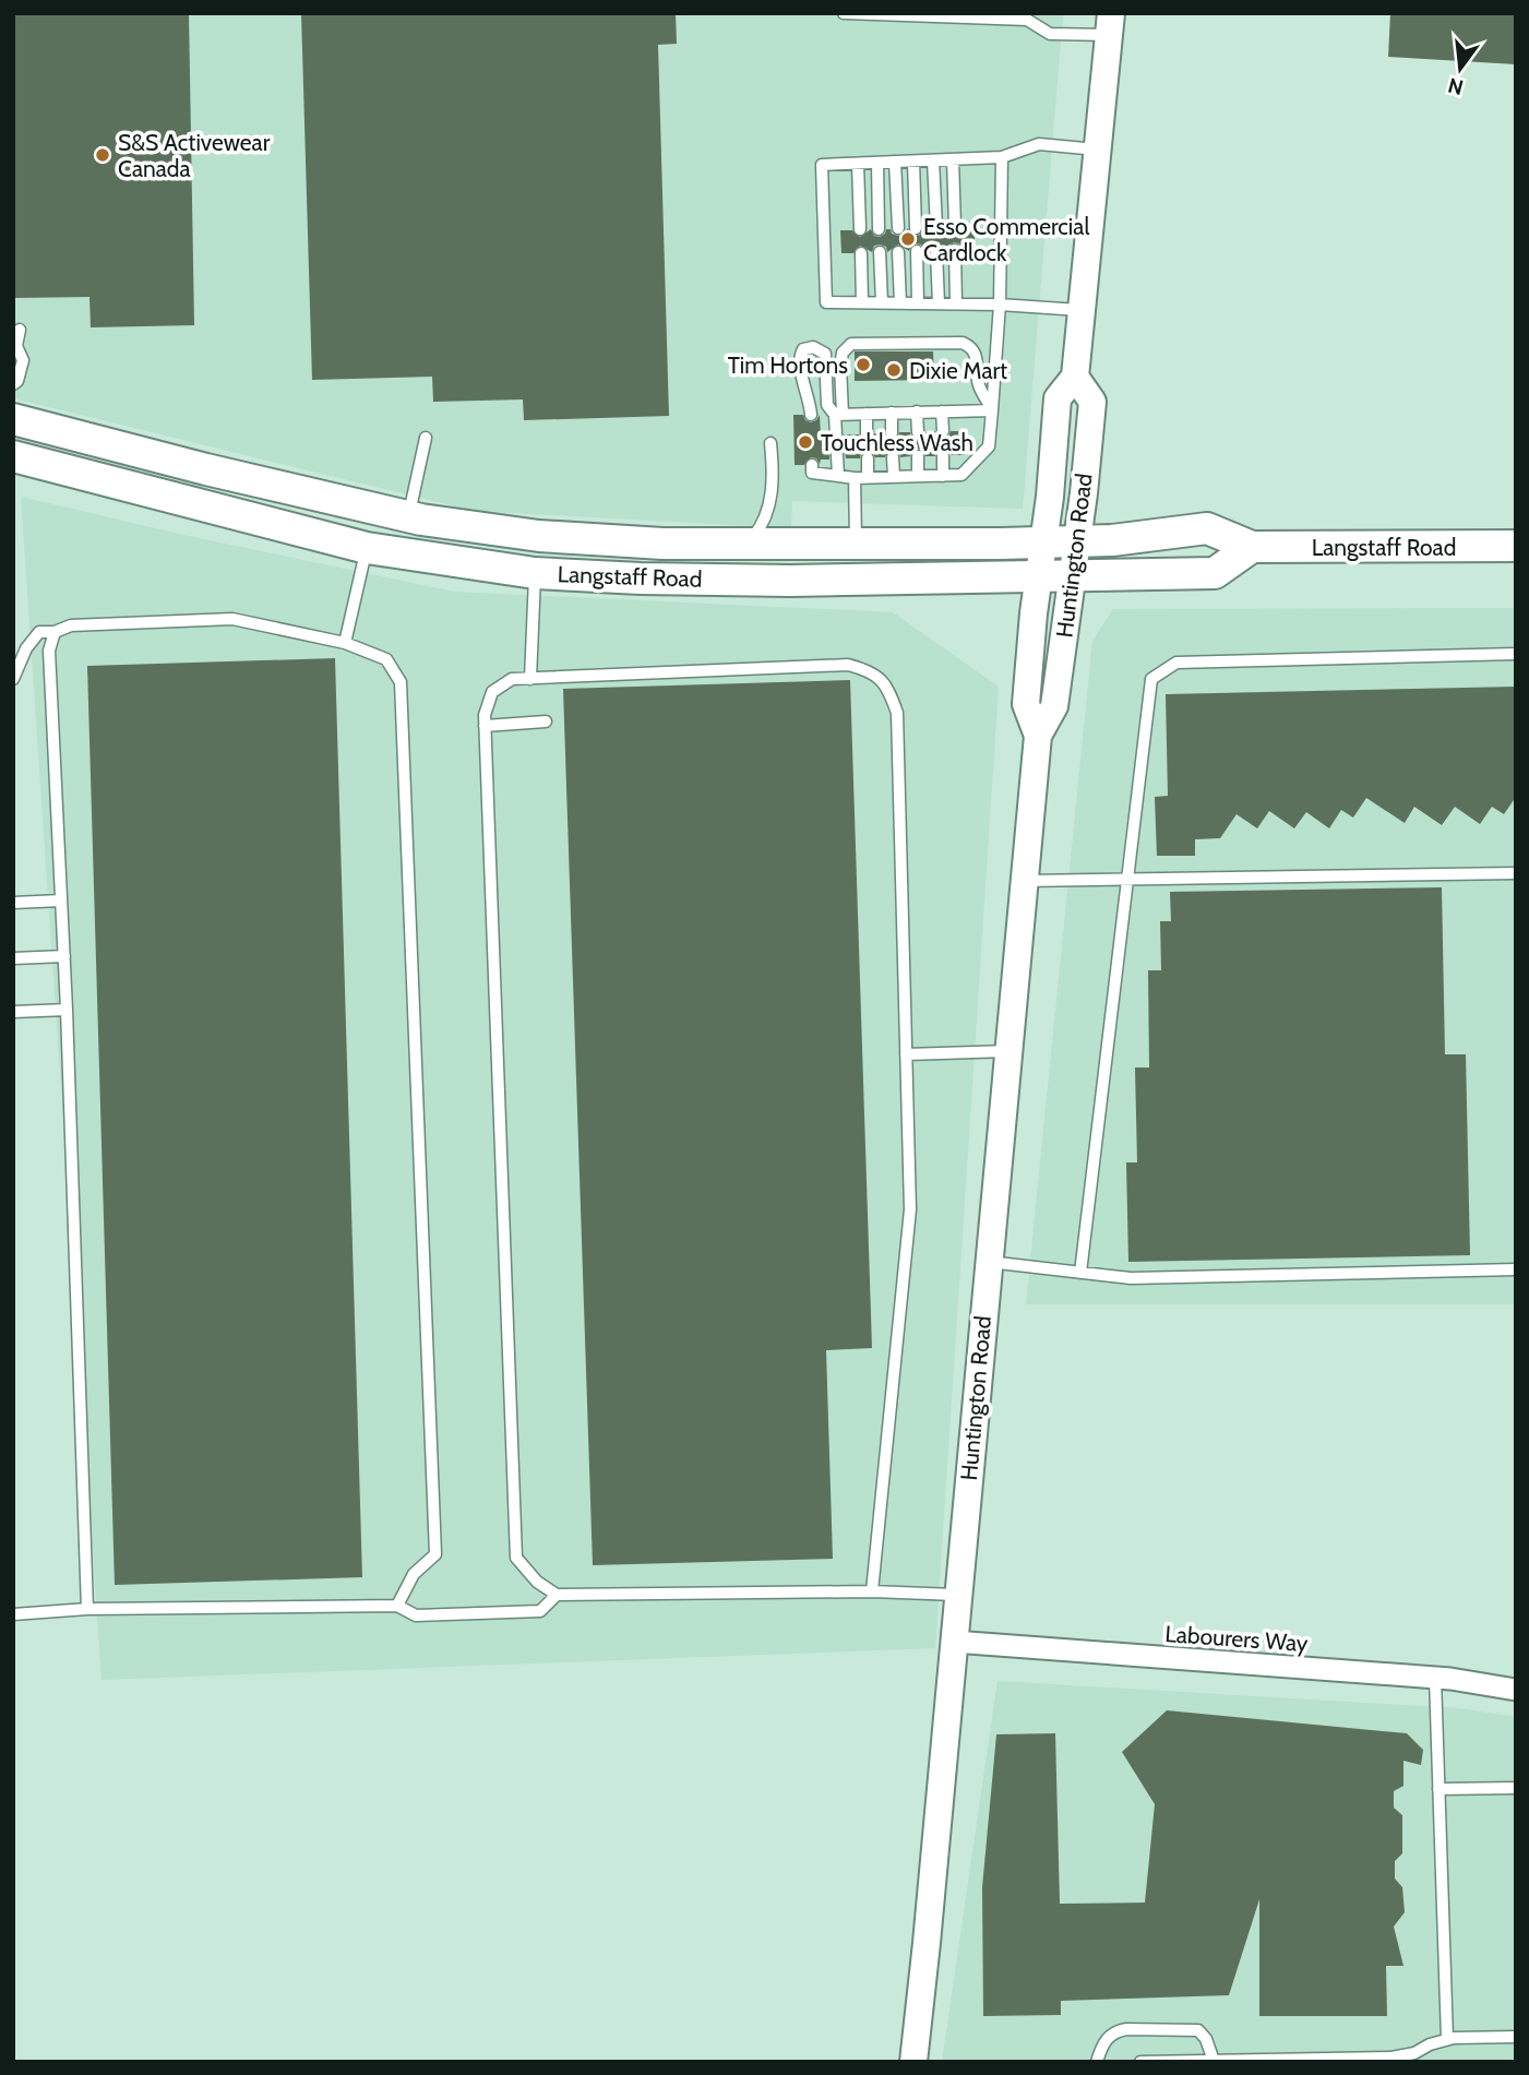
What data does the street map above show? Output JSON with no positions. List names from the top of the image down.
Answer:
{
  "streets": {
    "main road": ["Langstaff Road"],
    "street": ["Huntington Road", "Labourers Way"]
  },
  "crossings": [
    ["Langstaff Road", "Huntington Road"],
    ["Huntington Road", "Labourers Way"]
  ],
  "places": [
    "S&S Activewear Canada",
    "Esso Commercial Cardlock",
    "Tim Hortons",
    "Dixie Mart",
    "Touchless Wash"
  ],
  "north": "bottom"
}
